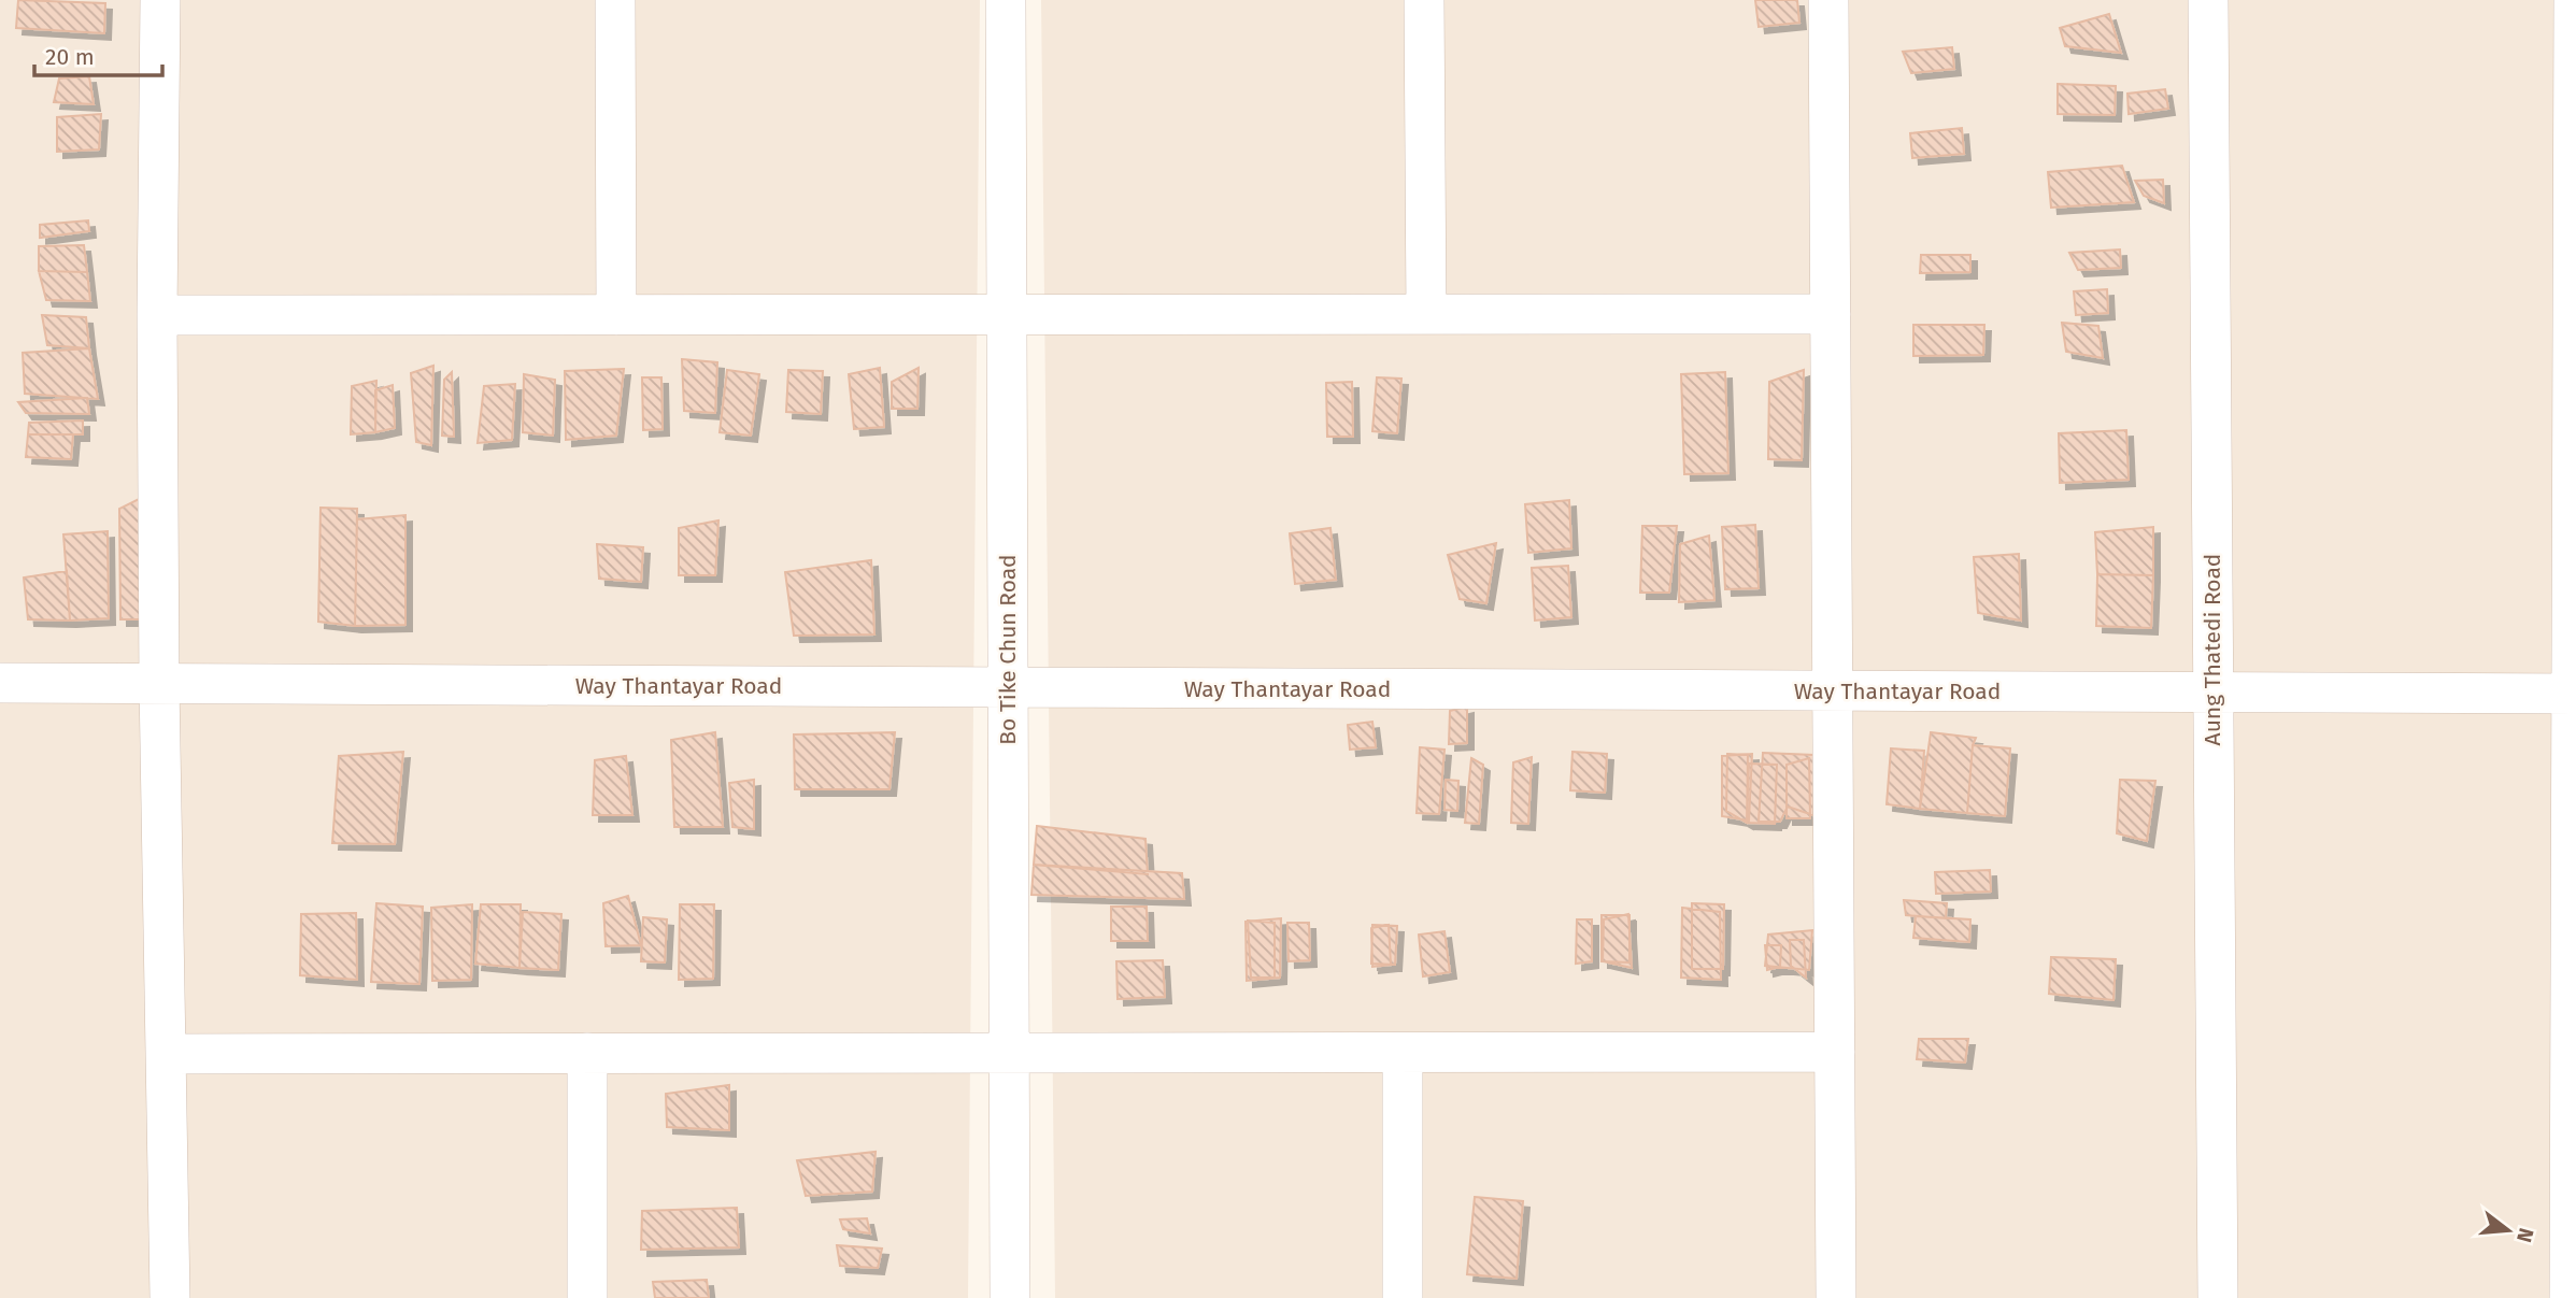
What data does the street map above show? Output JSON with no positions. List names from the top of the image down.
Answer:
{
  "streets": {
    "street": ["Bo Tike Chun Road", "Aung Thatedi Road", "Way Thantayar Road"]
  },
  "crossings": [
    ["Bo Tike Chun Road", "Way Thantayar Road"],
    ["Aung Thatedi Road", "Way Thantayar Road"]
  ],
  "scale_bar": "20 m",
  "north": "right"
}
